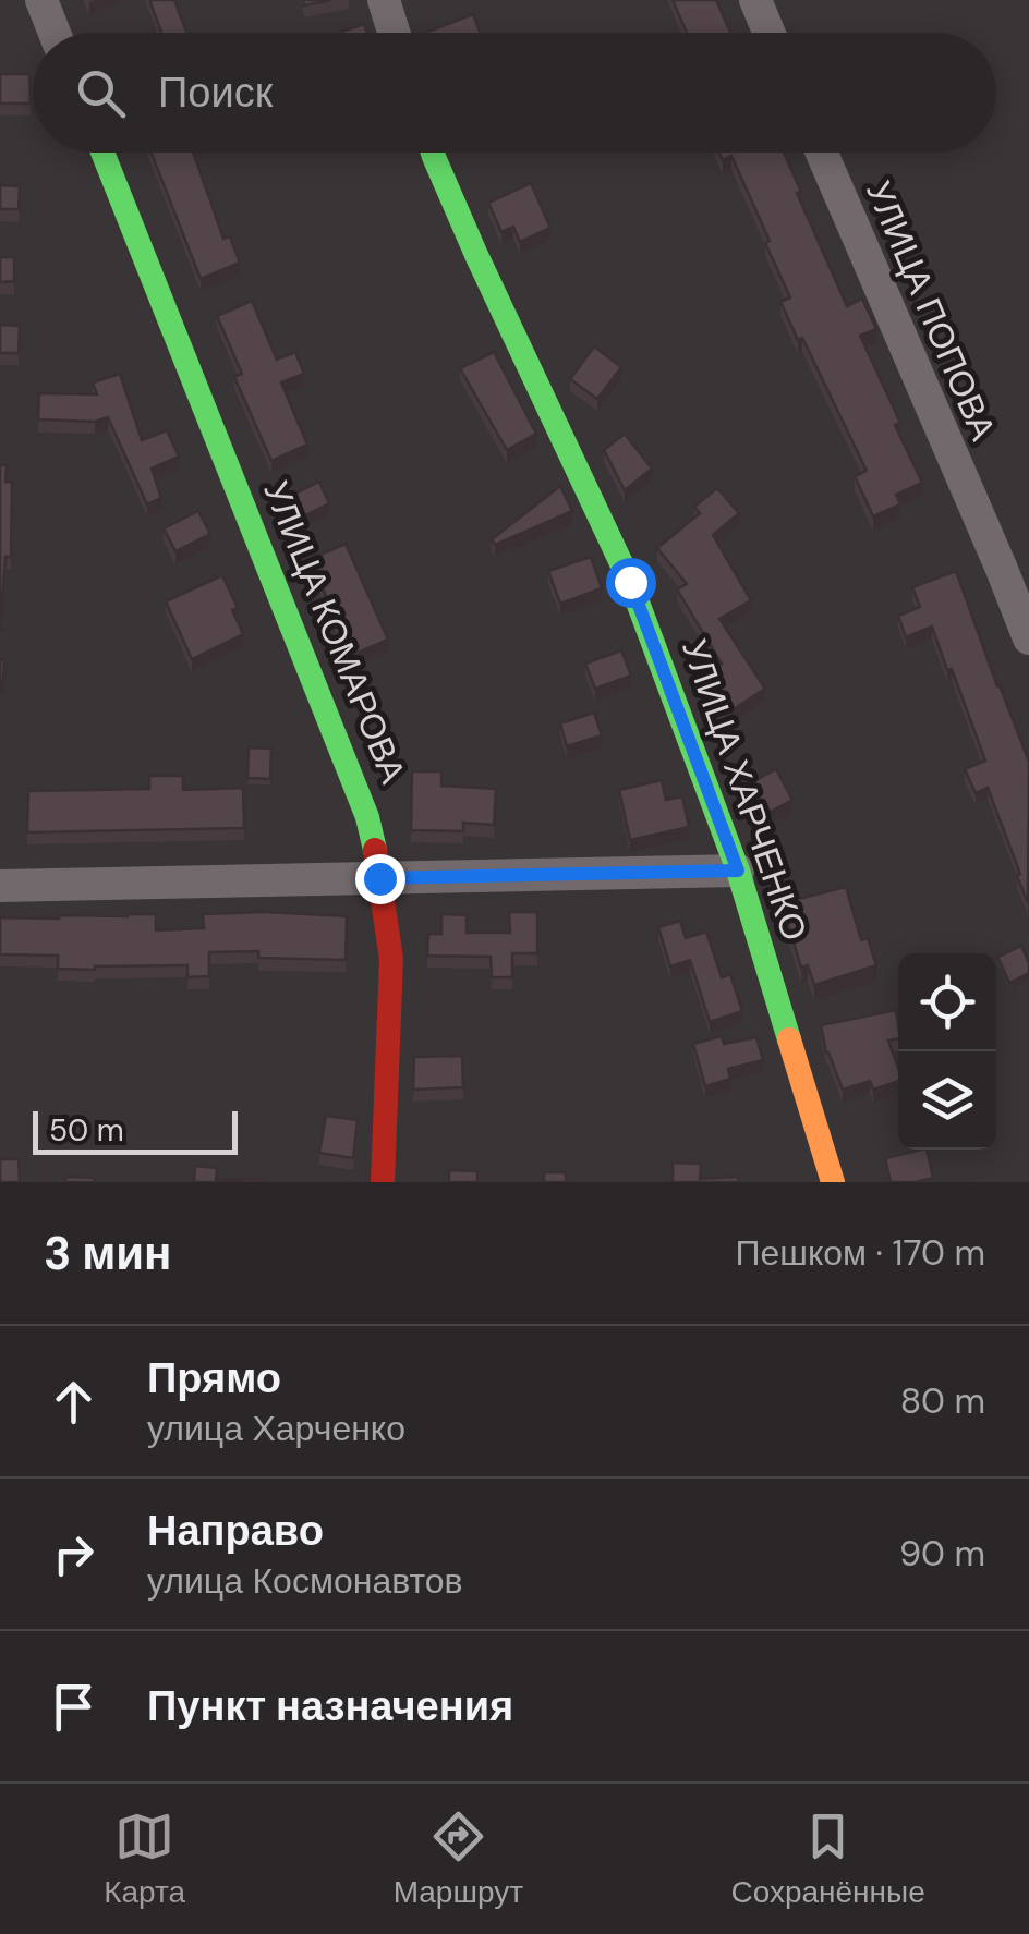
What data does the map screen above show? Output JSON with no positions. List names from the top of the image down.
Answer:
{
  "streets": {
    "street": ["УЛИЦА ПОПОВА", "УЛИЦА КОМАРОВА", "УЛИЦА ХАРЧЕНКО"]
  },
  "scale_bar": "50 m",
  "page": {
    "search": "Поиск",
    "scale": "50 m",
    "heading": ["3 мин", "Пешком · 170 m"],
    "list": [
      ["Прямо", "улица Харченко", "80 m"],
      ["Направо", "улица Космонавтов", "90 m"],
      "Пункт назначения"
    ],
    "nav": ["Карта", "Маршрут", "Сохранённые"]
  }
}
